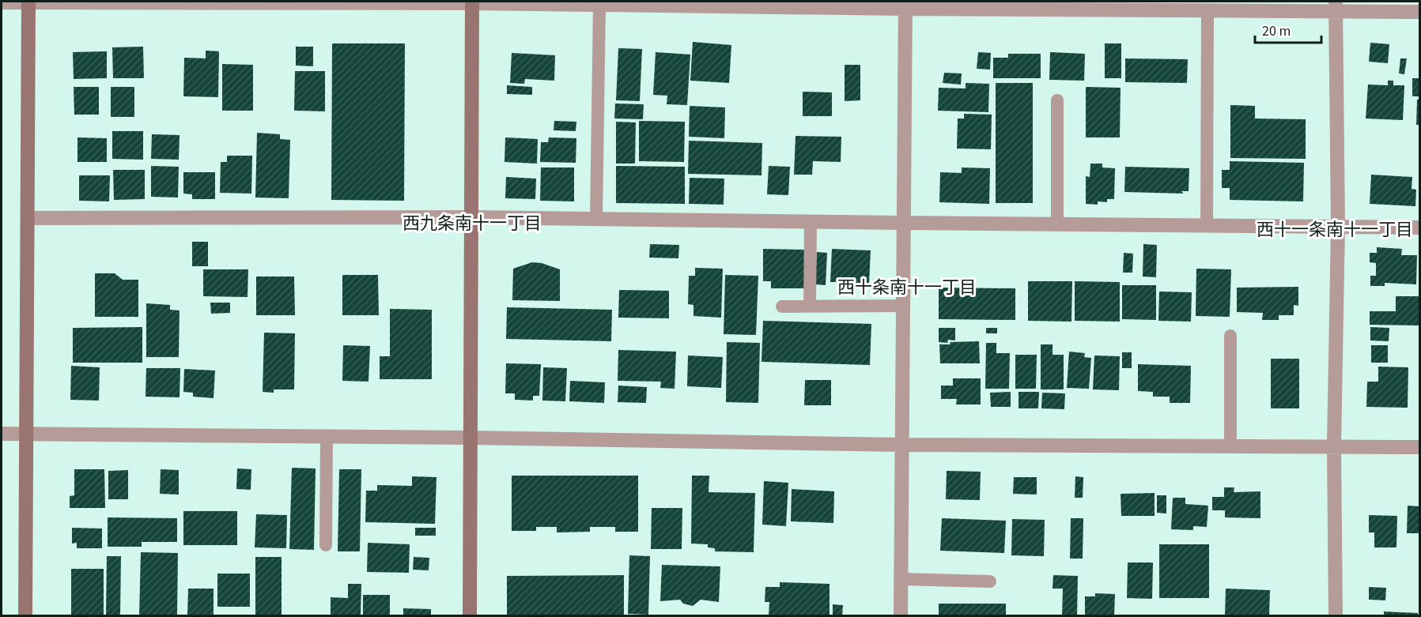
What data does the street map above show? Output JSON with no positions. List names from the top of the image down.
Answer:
{
  "districts": ["西九条南十一丁目", "西十一条南十一丁目", "西十条南十一丁目"],
  "scale_bar": "20 m"
}
